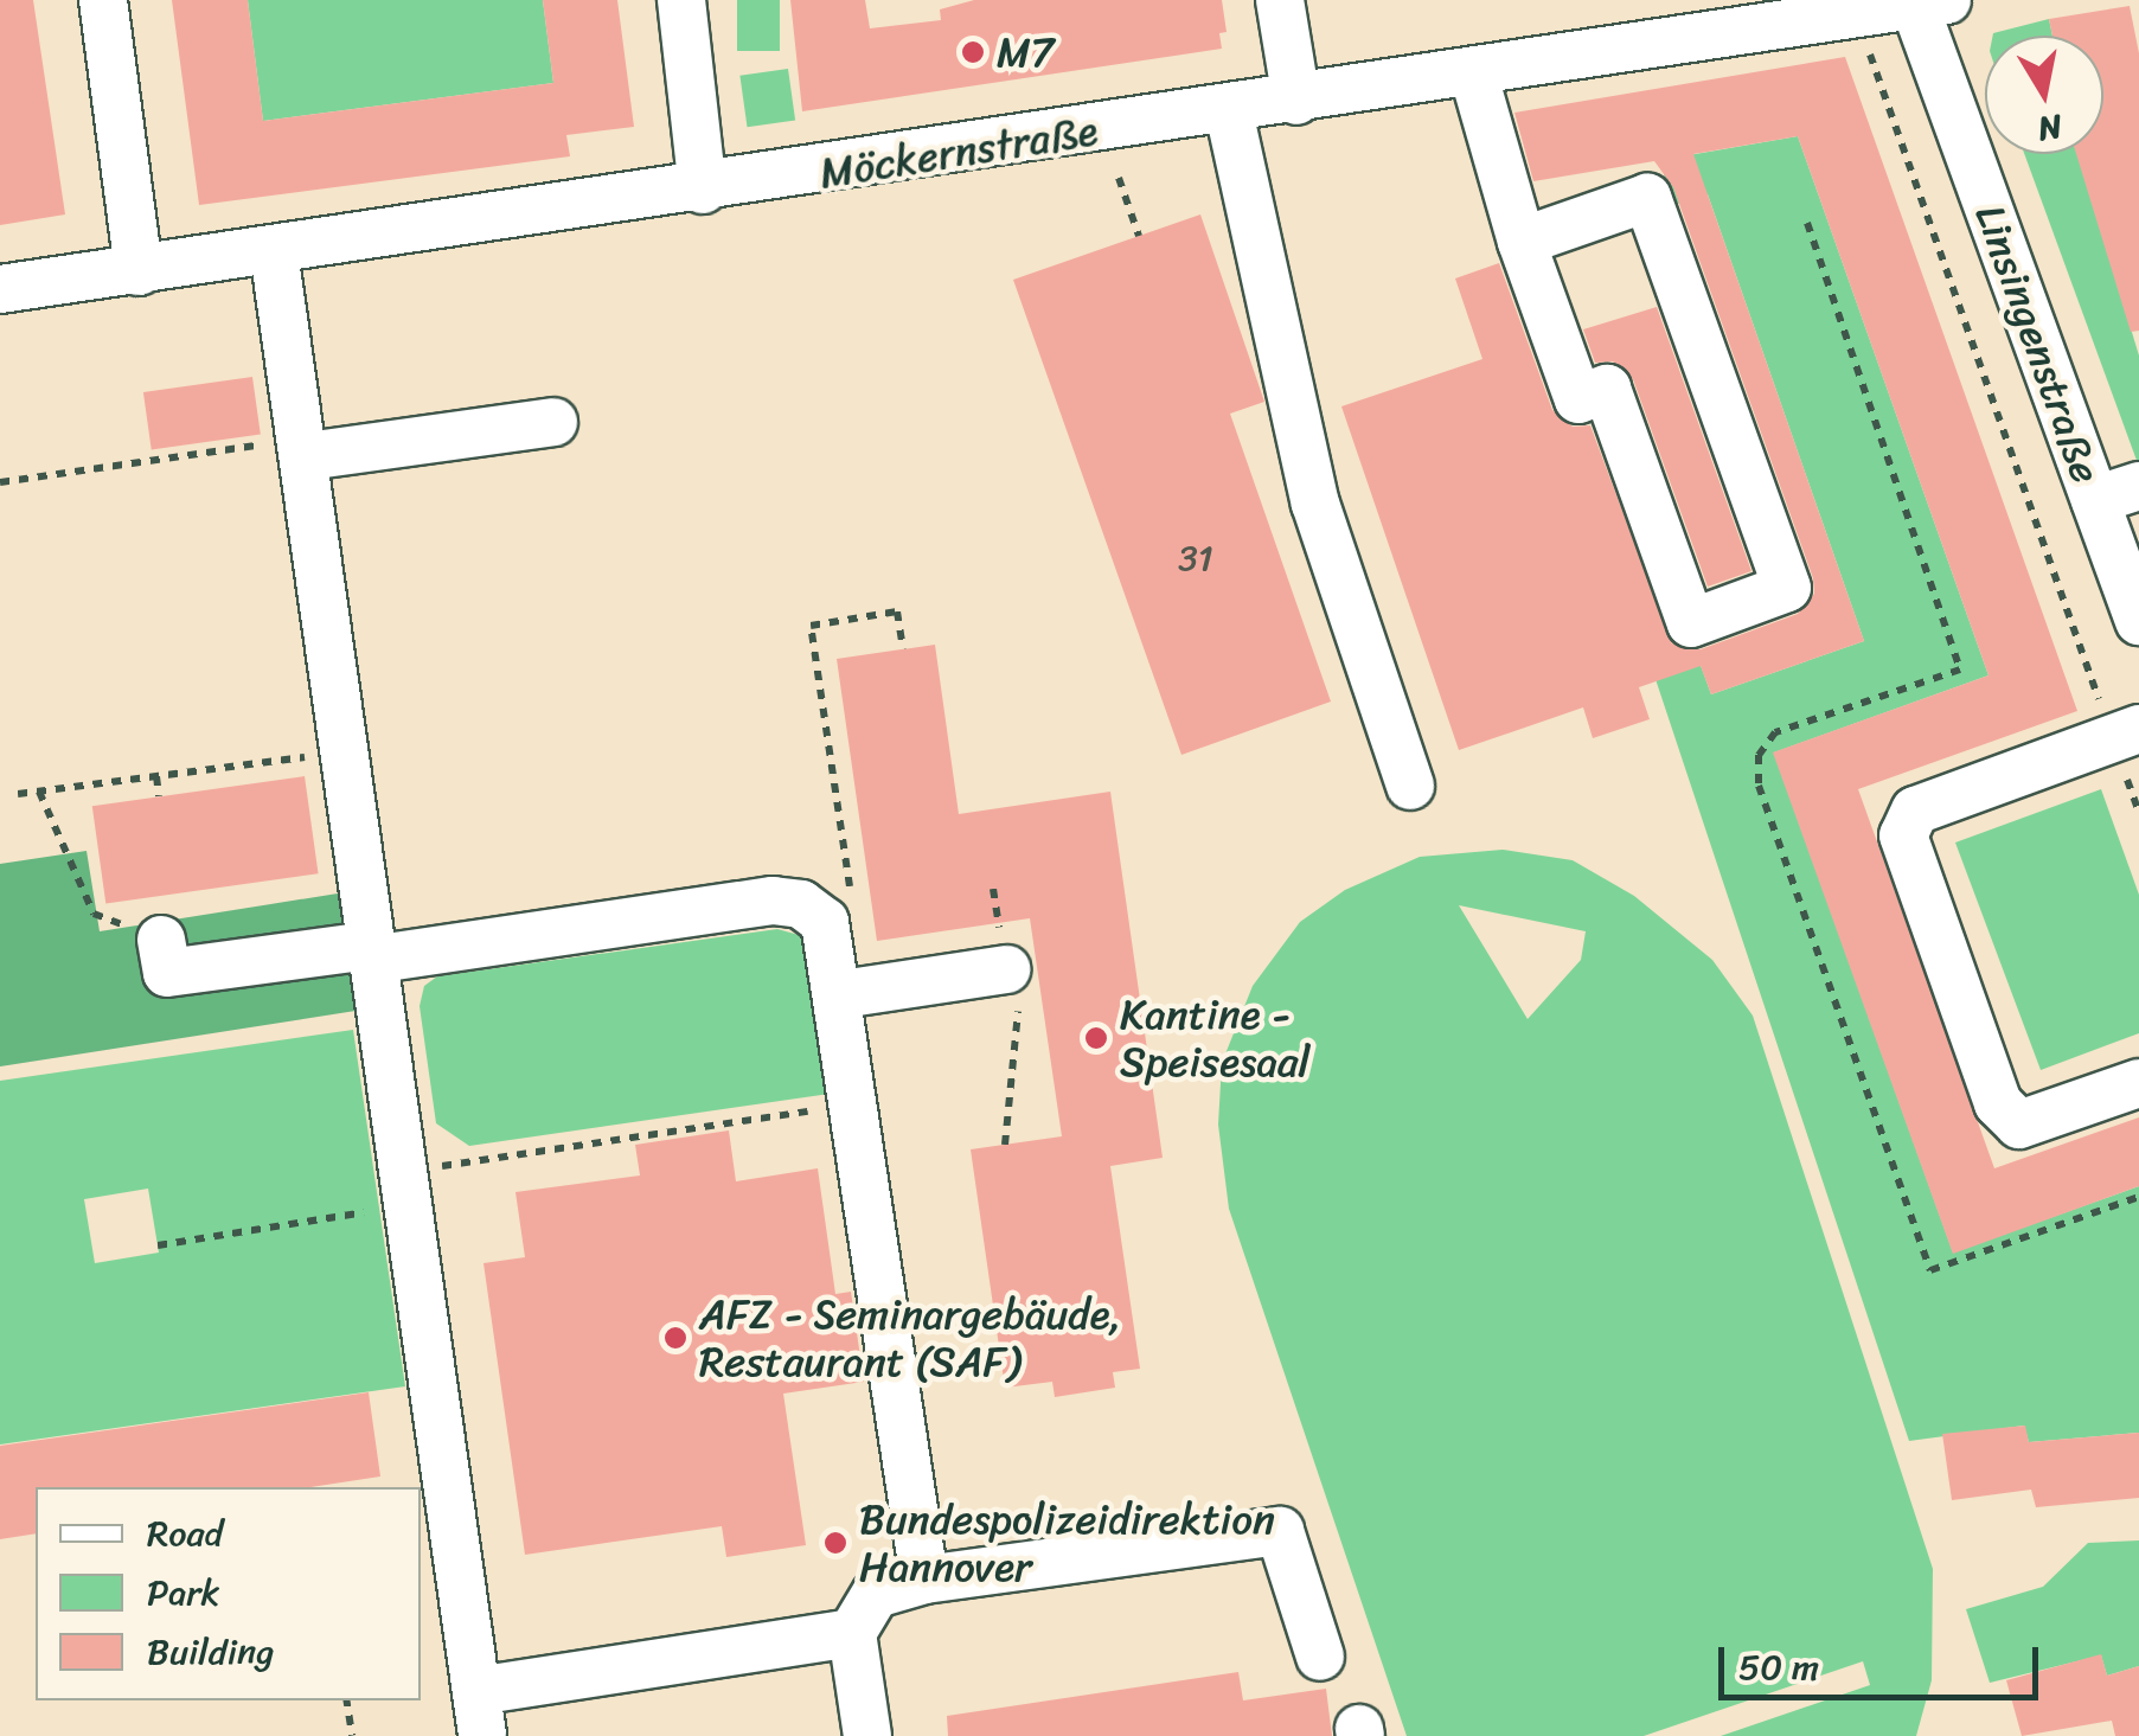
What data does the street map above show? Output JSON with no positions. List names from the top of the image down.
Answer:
{
  "streets": {
    "street": ["Möckernstraße", "Linsingenstraße"]
  },
  "crossings": [
    ["Möckernstraße", "Linsingenstraße"]
  ],
  "places": [
    "M7",
    "Kantine - Speisesaal",
    "AFZ - Seminargebäude, Restaurant (SAF)",
    "Bundespolizeidirektion Hannover"
  ],
  "house_numbers": ["31"],
  "legend": ["Road", "Park", "Building"],
  "scale_bar": "50 m",
  "north": "bottom"
}
